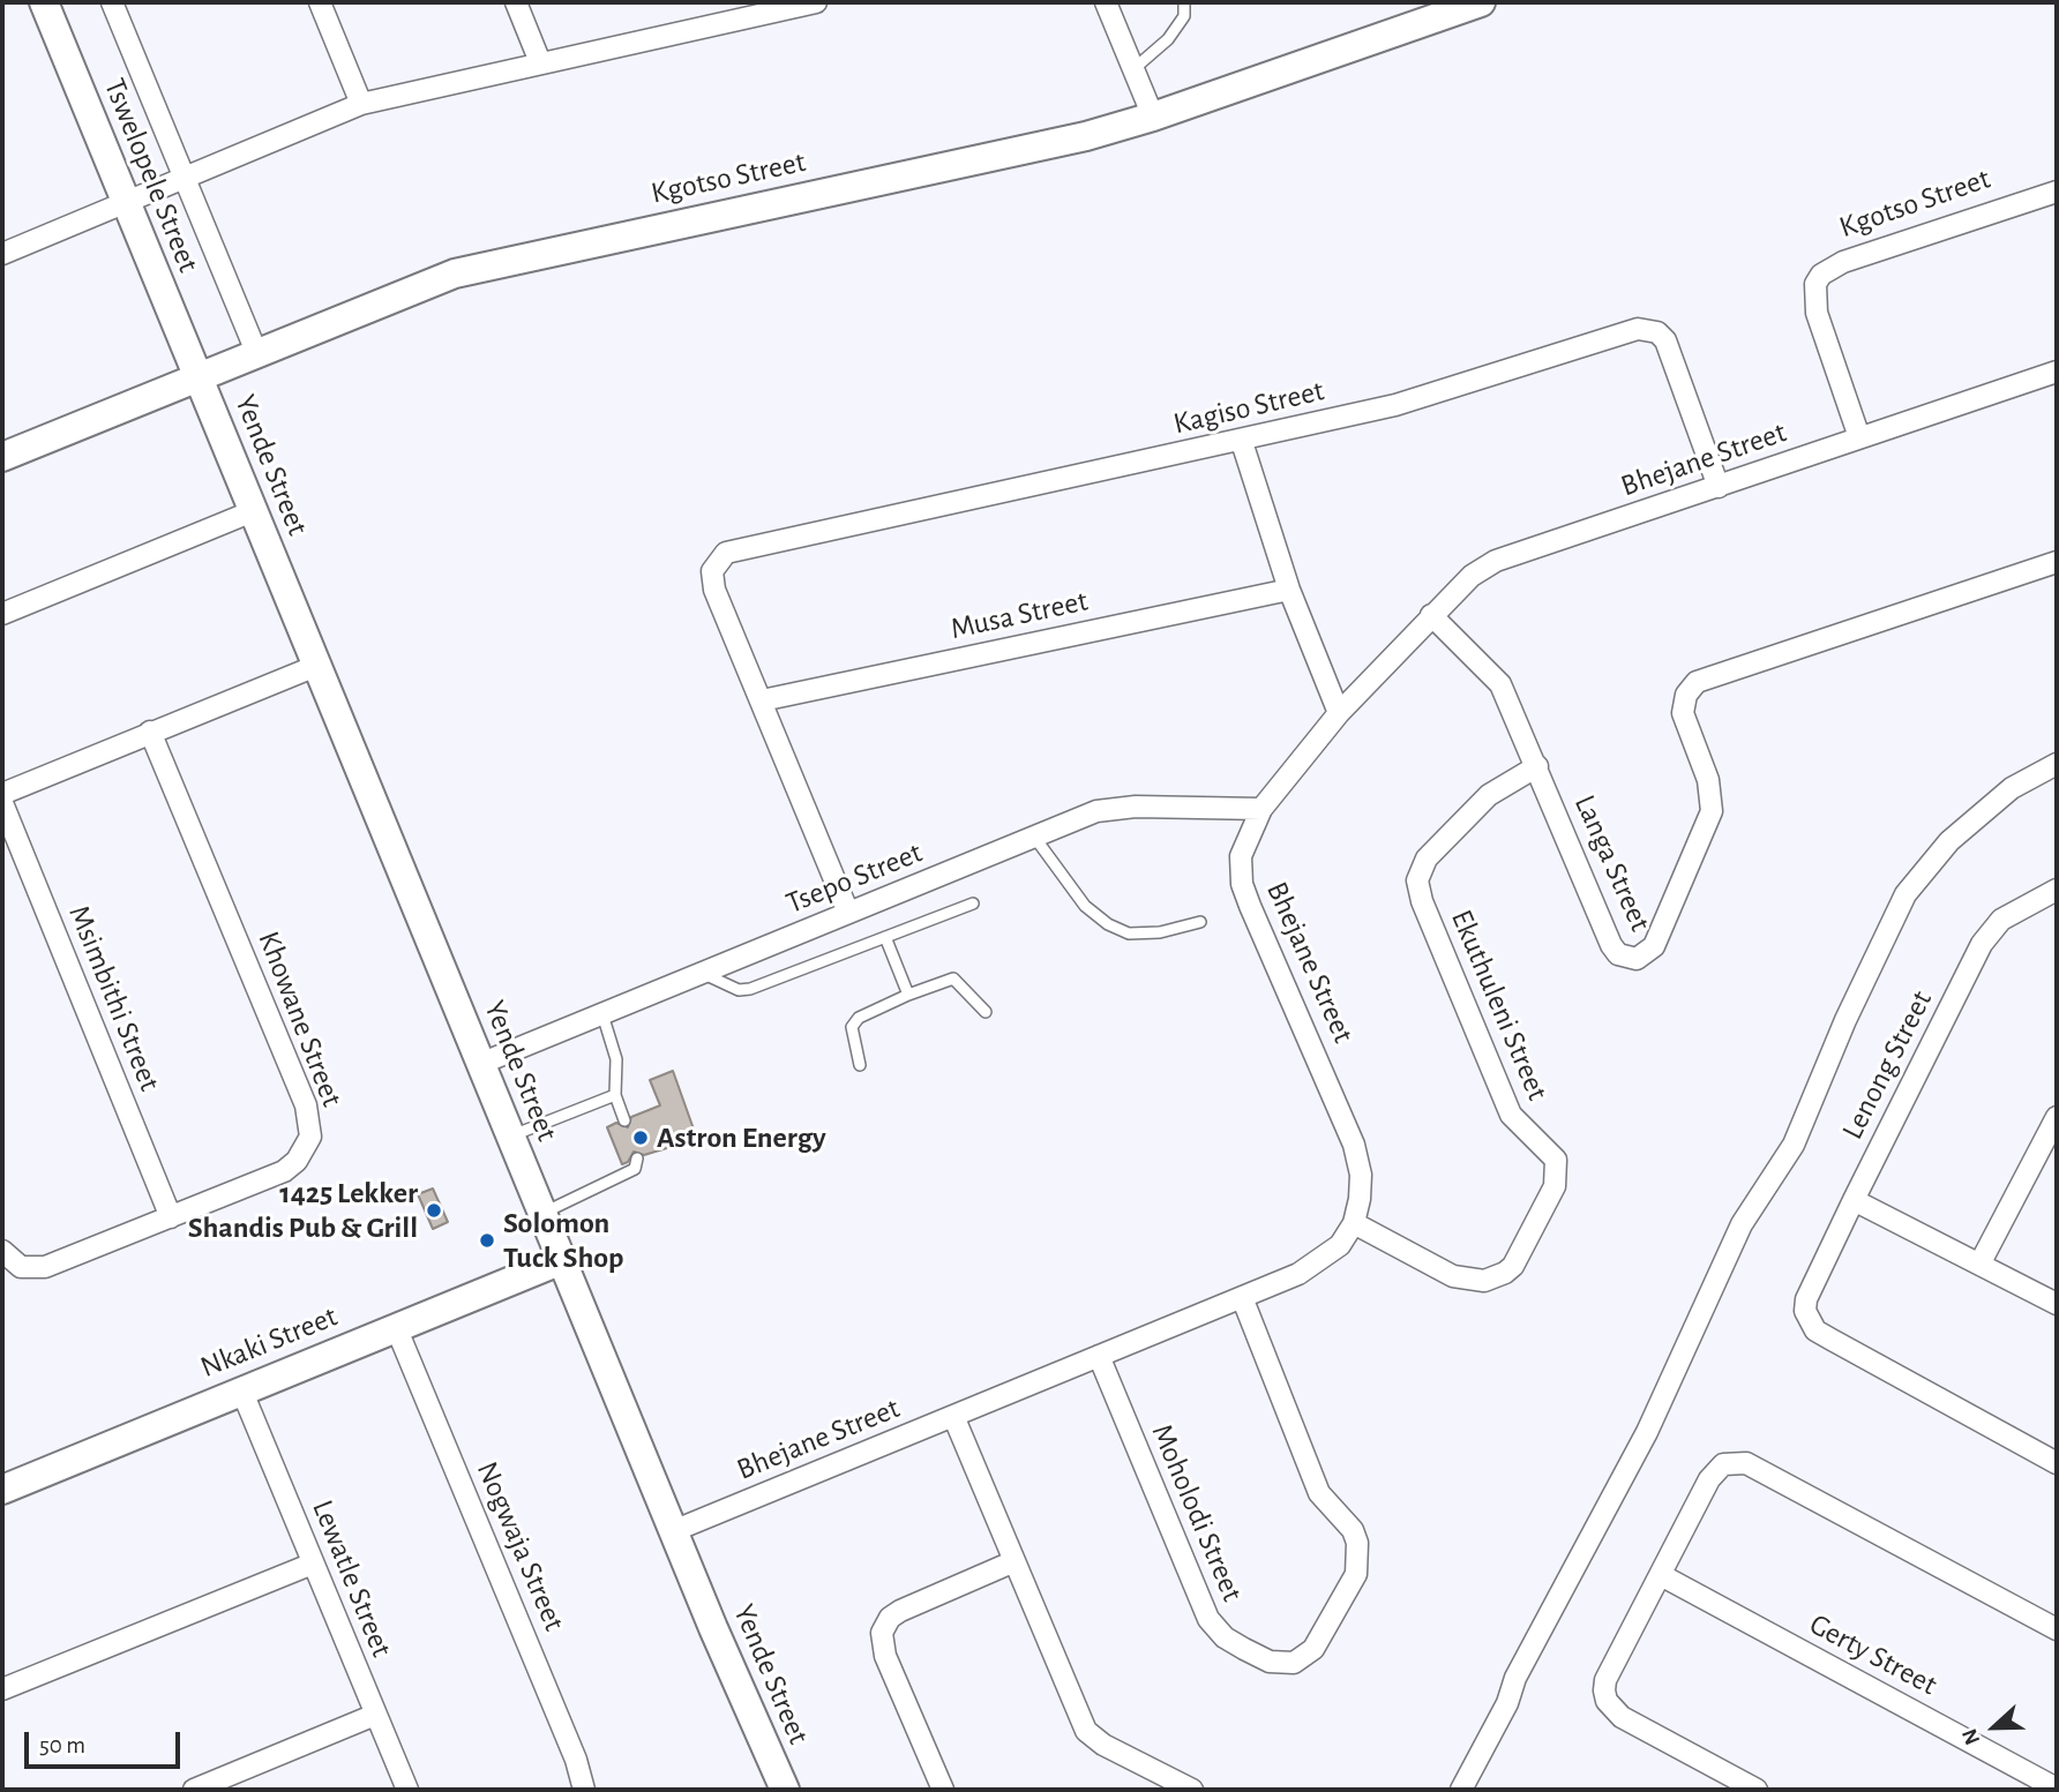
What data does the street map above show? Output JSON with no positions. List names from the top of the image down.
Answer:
{
  "streets": {
    "street": [
      "Tswelopele Street",
      "Kgotso Street",
      "Kagiso Street",
      "Bhejane Street",
      "Yende Street",
      "Musa Street",
      "Langa Street",
      "Tsepo Street",
      "Msimbithi Street",
      "Ekuthuleni Street",
      "Khowane Street",
      "Lenong Street",
      "Nkaki Street",
      "Moholodi Street",
      "Nogwaja Street",
      "Lewatle Street",
      "Gerty Street"
    ]
  },
  "crossings": [
    ["Tswelopele Street", "Kgotso Street"],
    ["Tswelopele Street", "Yende Street"],
    ["Kgotso Street", "Bhejane Street"],
    ["Kgotso Street", "Yende Street"],
    ["Kagiso Street", "Bhejane Street"],
    ["Kagiso Street", "Musa Street"],
    ["Bhejane Street", "Yende Street"],
    ["Bhejane Street", "Langa Street"],
    ["Bhejane Street", "Tsepo Street"],
    ["Bhejane Street", "Ekuthuleni Street"],
    ["Bhejane Street", "Moholodi Street"],
    ["Yende Street", "Tsepo Street"],
    ["Yende Street", "Nkaki Street"],
    ["Langa Street", "Ekuthuleni Street"],
    ["Msimbithi Street", "Khowane Street"],
    ["Nkaki Street", "Nogwaja Street"],
    ["Nkaki Street", "Lewatle Street"]
  ],
  "places": ["Astron Energy", "1425 Lekker Shandis Pub & Grill", "Solomon Tuck Shop"],
  "scale_bar": "50 m",
  "north": "left"
}
